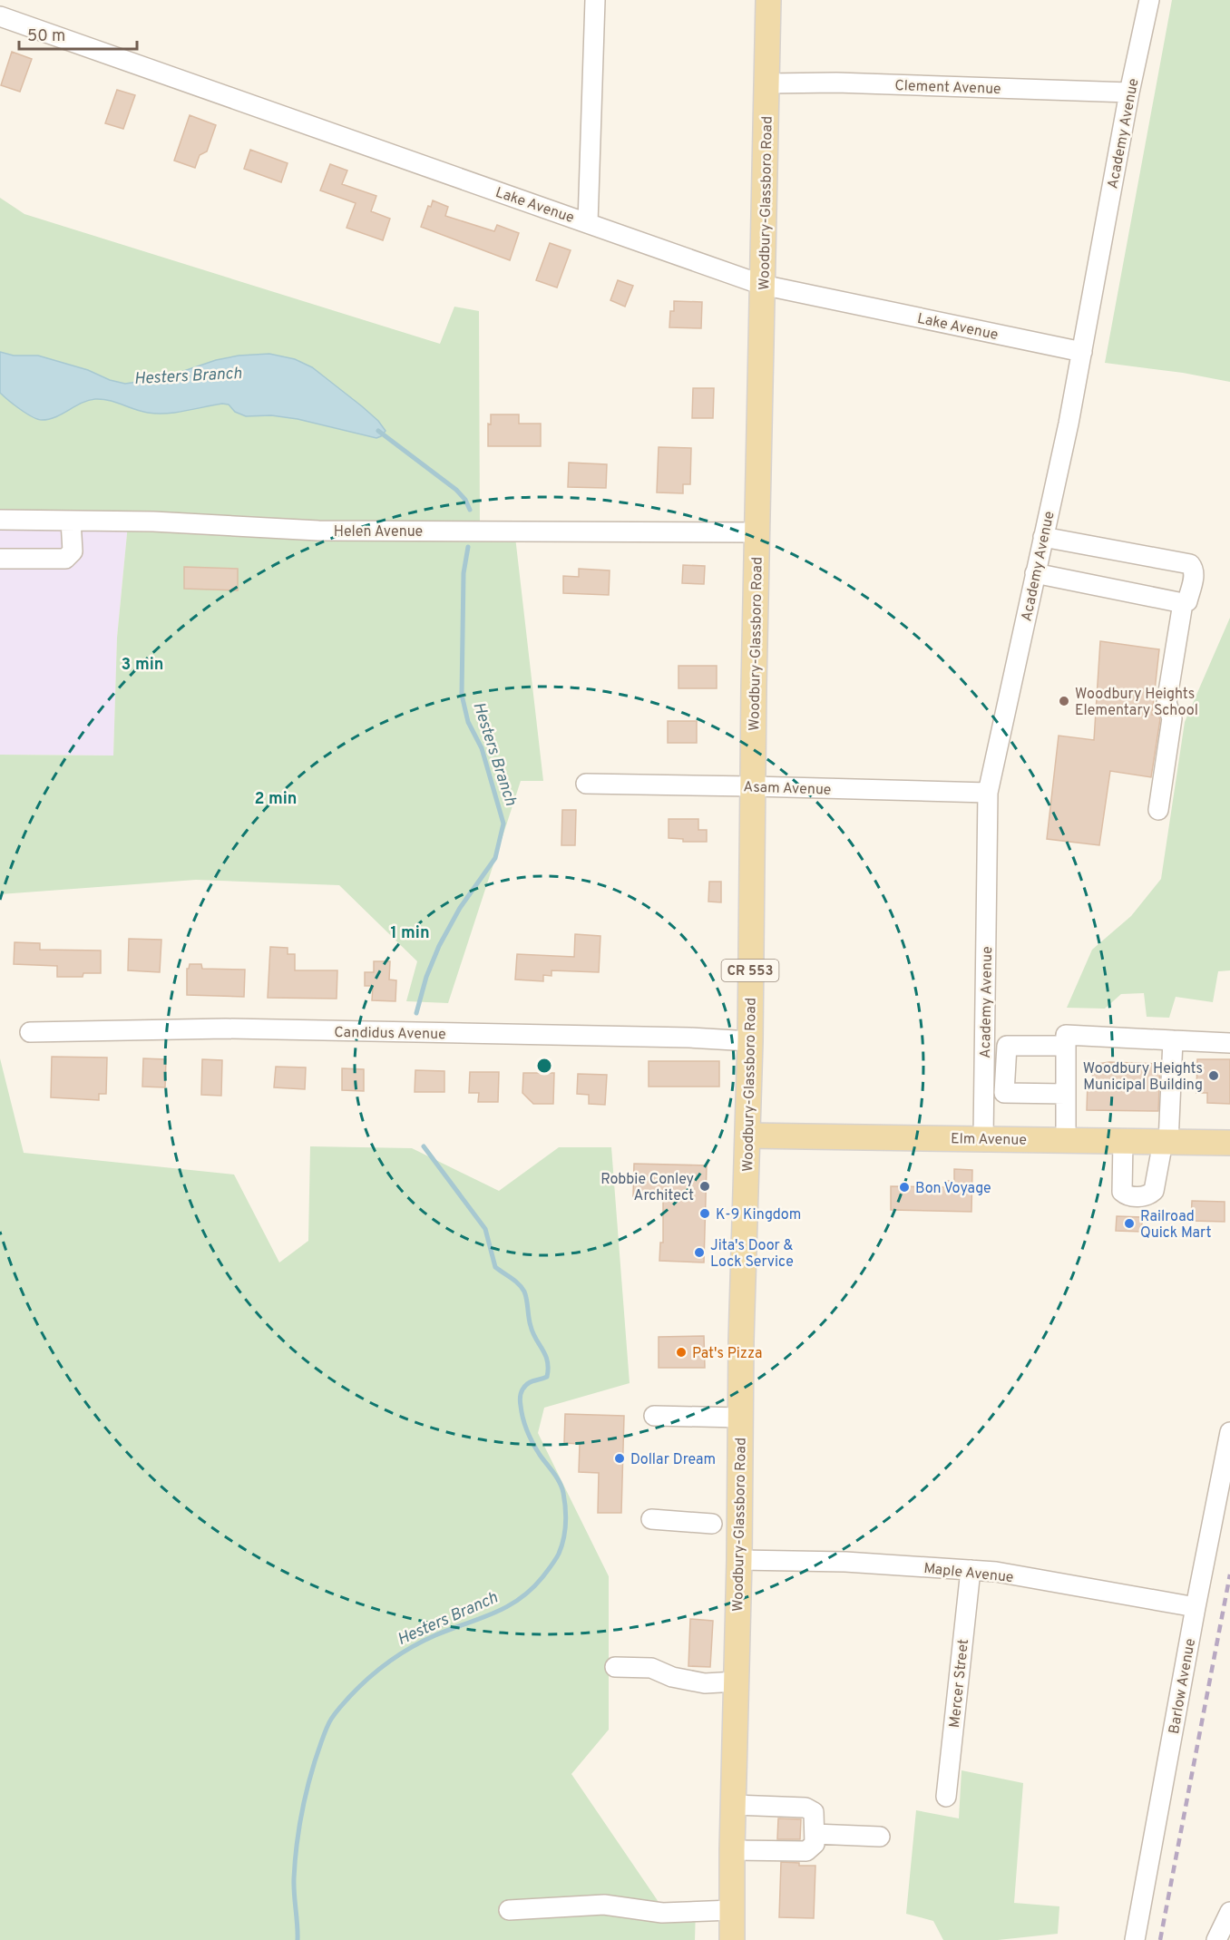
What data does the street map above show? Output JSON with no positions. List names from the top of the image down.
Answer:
{
  "streets": {
    "main road": ["Woodbury-Glassboro Road", "CR 553", "Elm Avenue"],
    "street": [
      "Clement Avenue",
      "Academy Avenue",
      "Lake Avenue",
      "Helen Avenue",
      "Asam Avenue",
      "Candidus Avenue",
      "Maple Avenue",
      "Mercer Street",
      "Barlow Avenue"
    ]
  },
  "crossings": [
    ["Clement Avenue", "Academy Avenue"],
    ["Clement Avenue", "Woodbury-Glassboro Road"],
    ["Academy Avenue", "Lake Avenue"],
    ["Academy Avenue", "Asam Avenue"],
    ["Academy Avenue", "Elm Avenue"],
    ["Woodbury-Glassboro Road", "Lake Avenue"],
    ["Woodbury-Glassboro Road", "Helen Avenue"],
    ["Woodbury-Glassboro Road", "Asam Avenue"],
    ["Woodbury-Glassboro Road", "Candidus Avenue"],
    ["Woodbury-Glassboro Road", "Elm Avenue"],
    ["Woodbury-Glassboro Road", "Maple Avenue"],
    ["Maple Avenue", "Mercer Street"],
    ["Maple Avenue", "Barlow Avenue"]
  ],
  "water": ["Hesters Branch"],
  "places": [
    "Woodbury Heights Elementary School",
    "Woodbury Heights Municipal Building",
    "Robbie Conley Architect",
    "Bon Voyage",
    "K-9 Kingdom",
    "Railroad Quick Mart",
    "Jita's Door & Lock Service",
    "Pat's Pizza",
    "Dollar Dream"
  ],
  "scale_bar": "50 m",
  "rings": ["3 min", "2 min", "1 min"]
}
